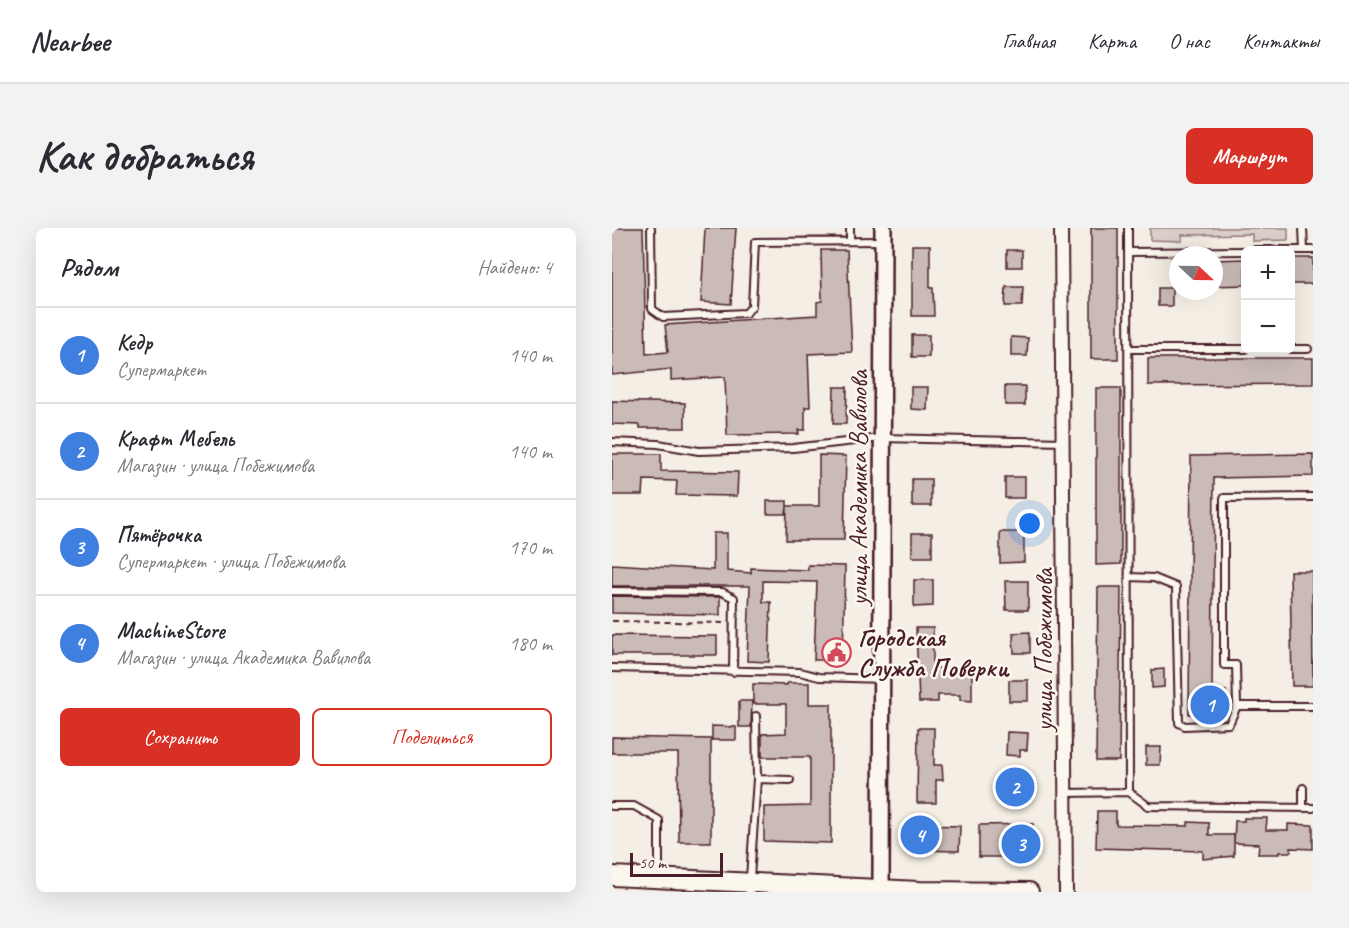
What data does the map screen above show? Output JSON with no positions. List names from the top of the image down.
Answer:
{
  "streets": {
    "street": ["улица Академика Вавилова", "улица Побежимова"]
  },
  "places": {
    "public building": ["Городская Служба Поверки"]
  },
  "scale_bar": "50 m",
  "north": "right",
  "page": {
    "header": "Nearbee",
    "nav": [
      "Главная",
      "Карта",
      "О нас",
      "Контакты"
    ],
    "buttons": [
      "Маршрут",
      ["Сохранить", "Поделиться"]
    ],
    "title": "Как добраться",
    "heading": ["Рядом", "Найдено: 4"],
    "map_buttons": ["+", "−"],
    "list": [
      {
        "mark": "1",
        "name": "Кедр",
        "note": "Супермаркет",
        "value": "140 m"
      },
      {
        "mark": "2",
        "name": "Крафт Мебель",
        "note": "Магазин · улица Побежимова",
        "value": "140 m"
      },
      {
        "mark": "3",
        "name": "Пятёрочка",
        "note": "Супермаркет · улица Побежимова",
        "value": "170 m"
      },
      {
        "mark": "4",
        "name": "MachineStore",
        "note": "Магазин · улица Академика Вавилова",
        "value": "180 m"
      }
    ],
    "pins": [
      "1",
      "2",
      "4",
      "3"
    ],
    "scale": "50 m"
  }
}
